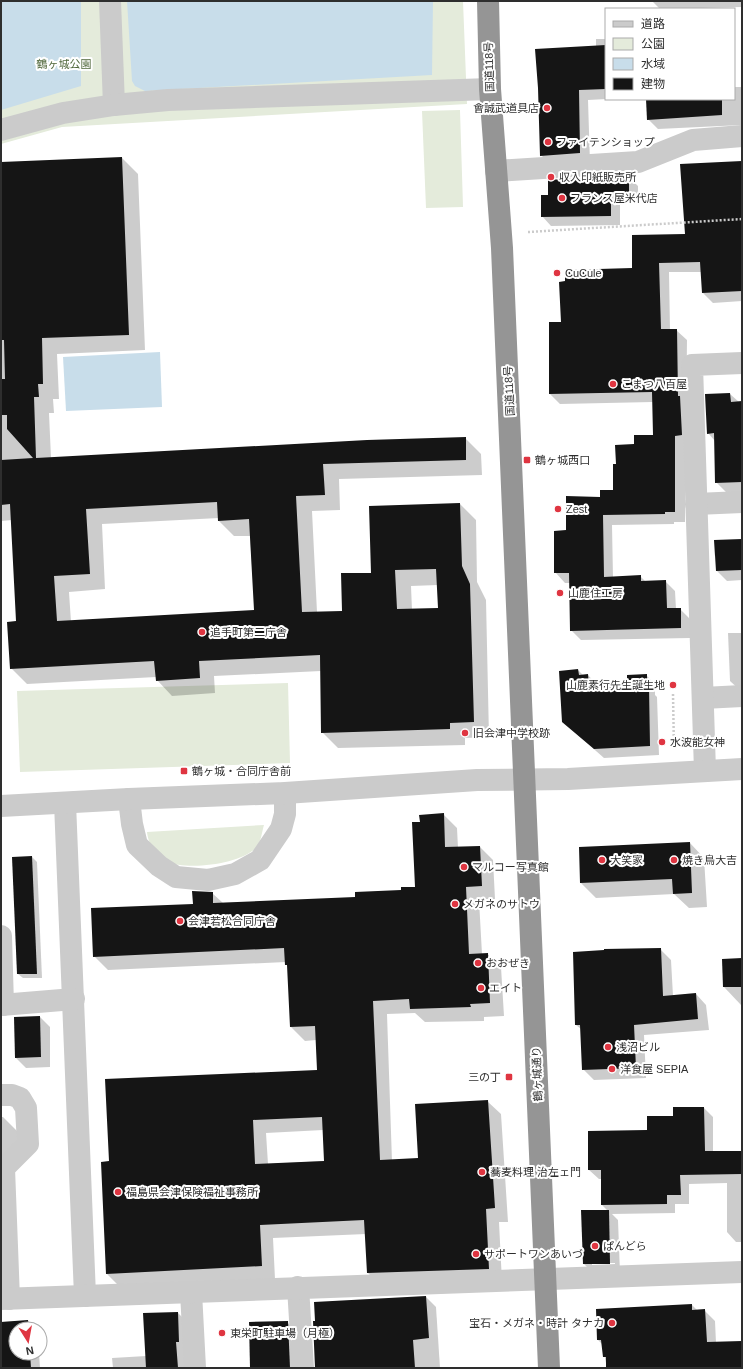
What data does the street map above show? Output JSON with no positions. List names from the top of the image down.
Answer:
{
  "streets": {
    "highway": ["国道118号", "鶴ヶ城通り"]
  },
  "crossings": [
    ["国道118号", "鶴ヶ城通り"]
  ],
  "parks": ["鶴ヶ城公園"],
  "places": {
    "other": [
      "會誠武道具店",
      "ファイテンショップ",
      "収入印紙販売所",
      "フランス屋米代店",
      "CuCule",
      "こまつ八百屋",
      "Zest",
      "山鹿住工房",
      "追手町第二庁舎",
      "山鹿素行先生誕生地",
      "旧会津中学校跡",
      "水波能女神",
      "大笑家",
      "焼き鳥大吉",
      "マルコー写真館",
      "メガネのサトウ",
      "会津若松合同庁舎",
      "おおぜき",
      "エイト",
      "浅沼ビル",
      "洋食屋 SEPIA",
      "蕎麦料理 治左ェ門",
      "福島県会津保険福祉事務所",
      "ぱんどら",
      "サポートワンあいづ",
      "宝石・メガネ・時計 タナカ",
      "東栄町駐車場（月極）"
    ],
    "transit": ["鶴ヶ城西口", "鶴ヶ城・合同庁舎前", "三の丁"]
  },
  "legend": [
    "道路",
    "公園",
    "水域",
    "建物"
  ],
  "north": "bottom"
}
